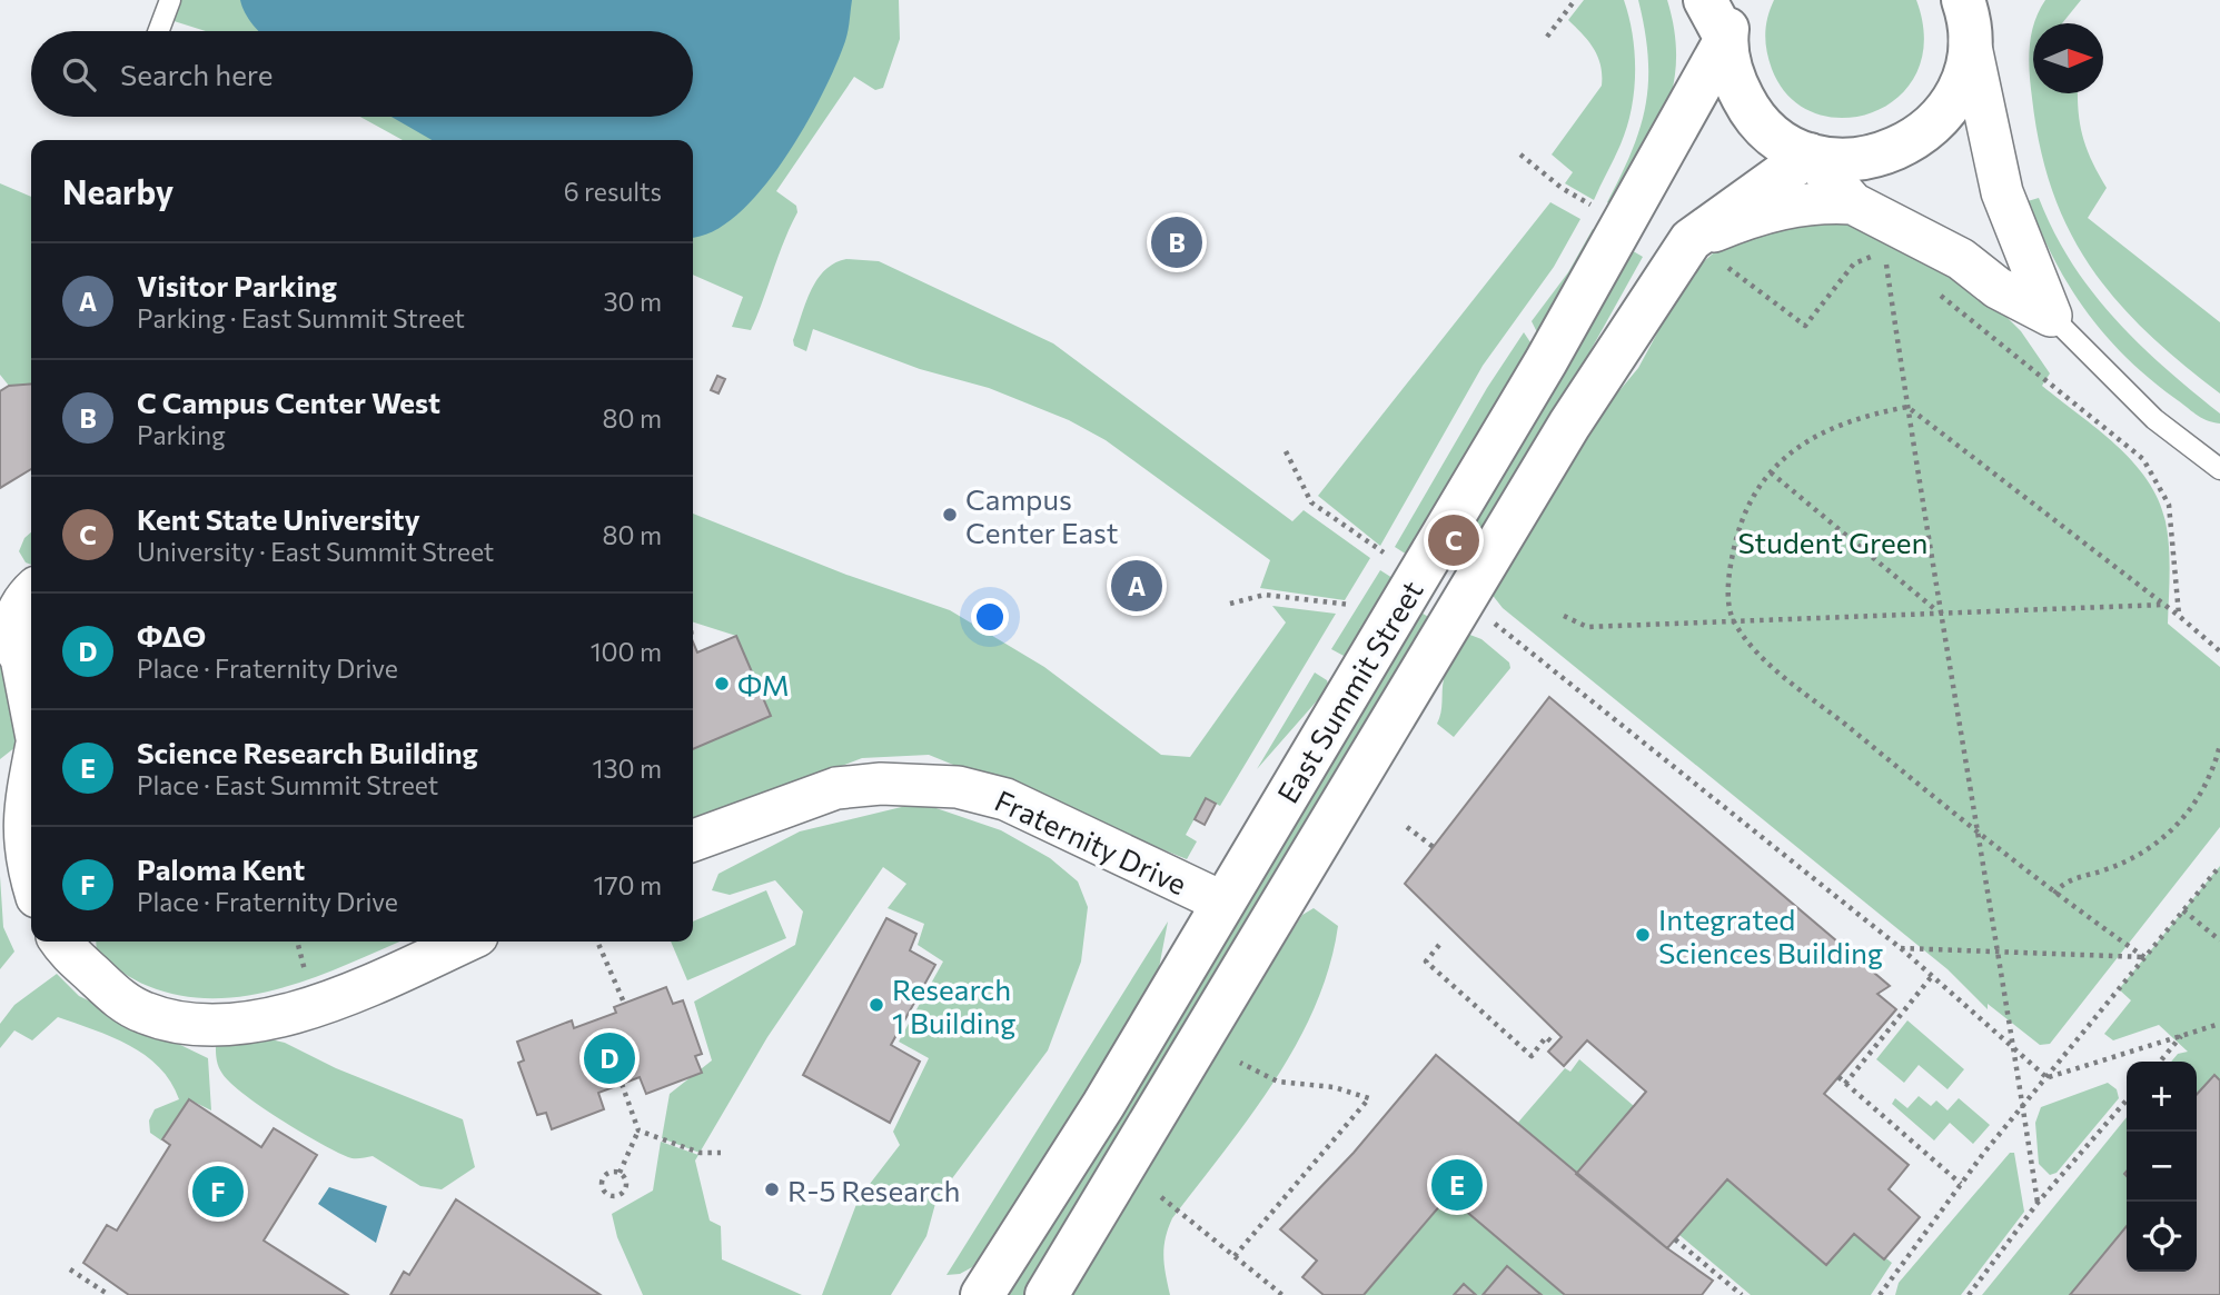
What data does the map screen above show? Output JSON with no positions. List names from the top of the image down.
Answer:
{
  "streets": {
    "main road": ["East Summit Street"],
    "street": ["Fraternity Drive"]
  },
  "crossings": [
    ["East Summit Street", "Fraternity Drive"]
  ],
  "parks": ["Student Green"],
  "places": [
    "Campus Center East",
    "ΦΜ",
    "Integrated Sciences Building",
    "Research 1 Building",
    "R-5 Research"
  ],
  "north": "right",
  "page": {
    "search": "Search here",
    "heading": ["Nearby", "6 results"],
    "pins": [
      "B",
      "C",
      "A",
      "D",
      "E",
      "F"
    ],
    "list": [
      {
        "mark": "A",
        "name": "Visitor Parking",
        "note": "Parking · East Summit Street",
        "value": "30 m"
      },
      {
        "mark": "B",
        "name": "C Campus Center West",
        "note": "Parking",
        "value": "80 m"
      },
      {
        "mark": "C",
        "name": "Kent State University",
        "note": "University · East Summit Street",
        "value": "80 m"
      },
      {
        "mark": "D",
        "name": "ΦΔΘ",
        "note": "Place · Fraternity Drive",
        "value": "100 m"
      },
      {
        "mark": "E",
        "name": "Science Research Building",
        "note": "Place · East Summit Street",
        "value": "130 m"
      },
      {
        "mark": "F",
        "name": "Paloma Kent",
        "note": "Place · Fraternity Drive",
        "value": "170 m"
      }
    ],
    "map_buttons": ["+", "−"]
  }
}
